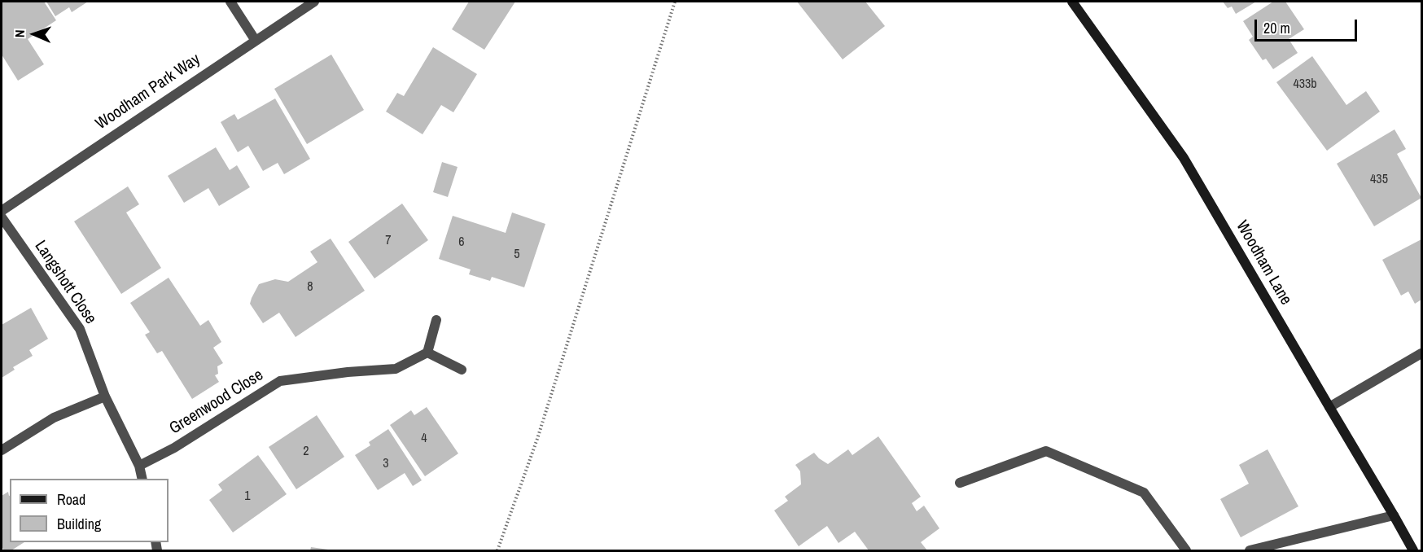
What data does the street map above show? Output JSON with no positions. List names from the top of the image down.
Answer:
{
  "streets": {
    "main road": ["Woodham Lane"],
    "street": ["Woodham Park Way", "Langshott Close", "Greenwood Close"]
  },
  "crossings": [
    ["Langshott Close", "Greenwood Close"]
  ],
  "house_numbers": [
    "433b",
    "435",
    "7",
    "6",
    "5",
    "8",
    "4",
    "2",
    "3",
    "1"
  ],
  "legend": ["Road", "Building"],
  "scale_bar": "20 m",
  "north": "left"
}
